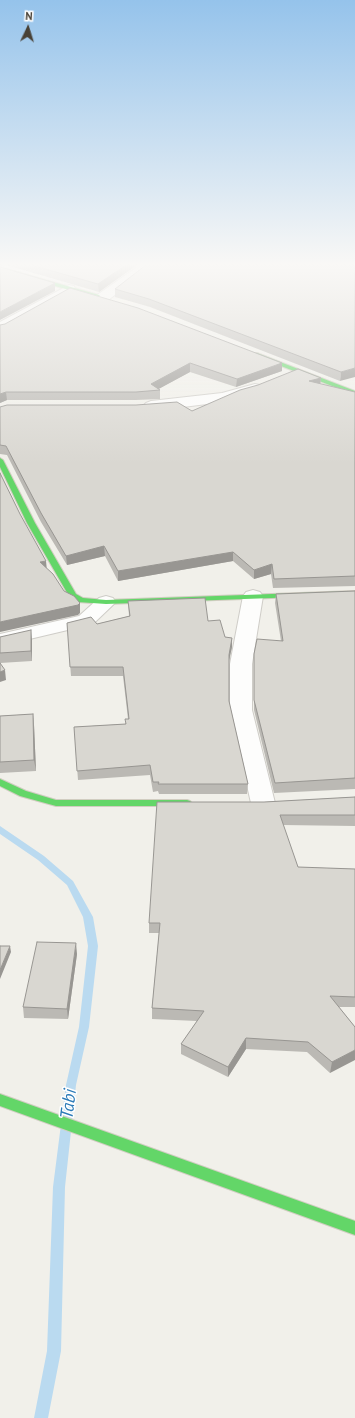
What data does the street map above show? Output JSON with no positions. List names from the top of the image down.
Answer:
{
  "water": ["Tabi"],
  "north": "top"
}
